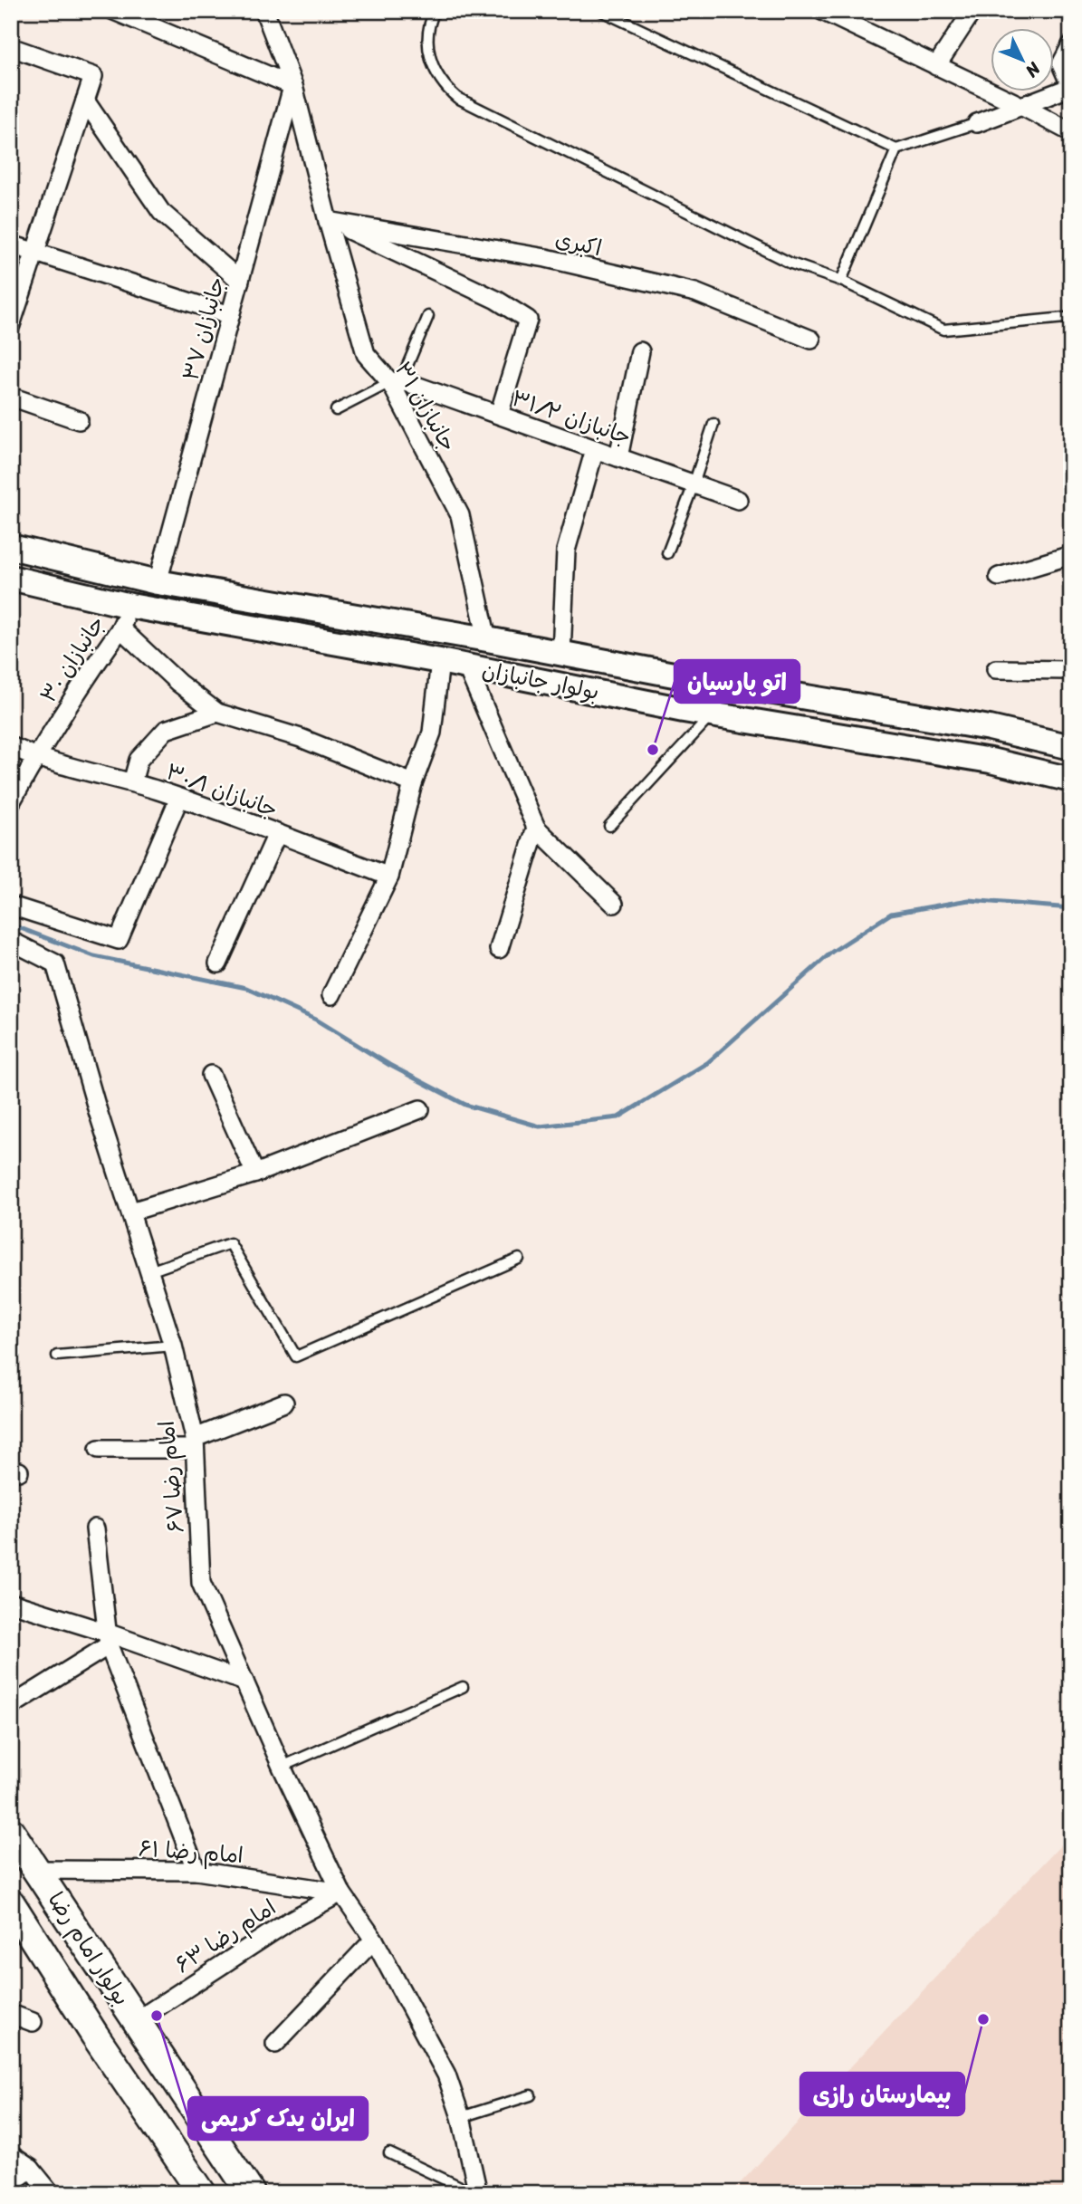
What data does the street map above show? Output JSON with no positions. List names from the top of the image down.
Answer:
{
  "streets": {
    "main road": ["بولوار جانبازان", "بولوار امام رضا"],
    "street": [
      "اکبری",
      "جانبازان ۳۷",
      "جانبازان ۳۱",
      "جانبازان ۳۱/۲",
      "جانبازان ۳۰",
      "جانبازان ۳۰/۱",
      "امام رضا ۶۷",
      "امام رضا ۶۱",
      "امام رضا ۶۳"
    ]
  },
  "crossings": [
    ["اکبری", "جانبازان ۳۱"],
    ["جانبازان ۳۷", "جانبازان ۳۱"],
    ["جانبازان ۳۷", "بولوار جانبازان"],
    ["جانبازان ۳۱", "جانبازان ۳۱/۲"],
    ["جانبازان ۳۱", "بولوار جانبازان"],
    ["جانبازان ۳۰", "بولوار جانبازان"],
    ["جانبازان ۳۰", "جانبازان ۳۰/۱"],
    ["امام رضا ۶۷", "امام رضا ۶۱"],
    ["امام رضا ۶۷", "امام رضا ۶۳"],
    ["امام رضا ۶۱", "امام رضا ۶۳"],
    ["امام رضا ۶۱", "بولوار امام رضا"],
    ["امام رضا ۶۳", "بولوار امام رضا"]
  ],
  "places": ["اتو پارسیان", "ایران یدک کریمی", "بیمارستان رازی"],
  "north": "bottom right"
}
